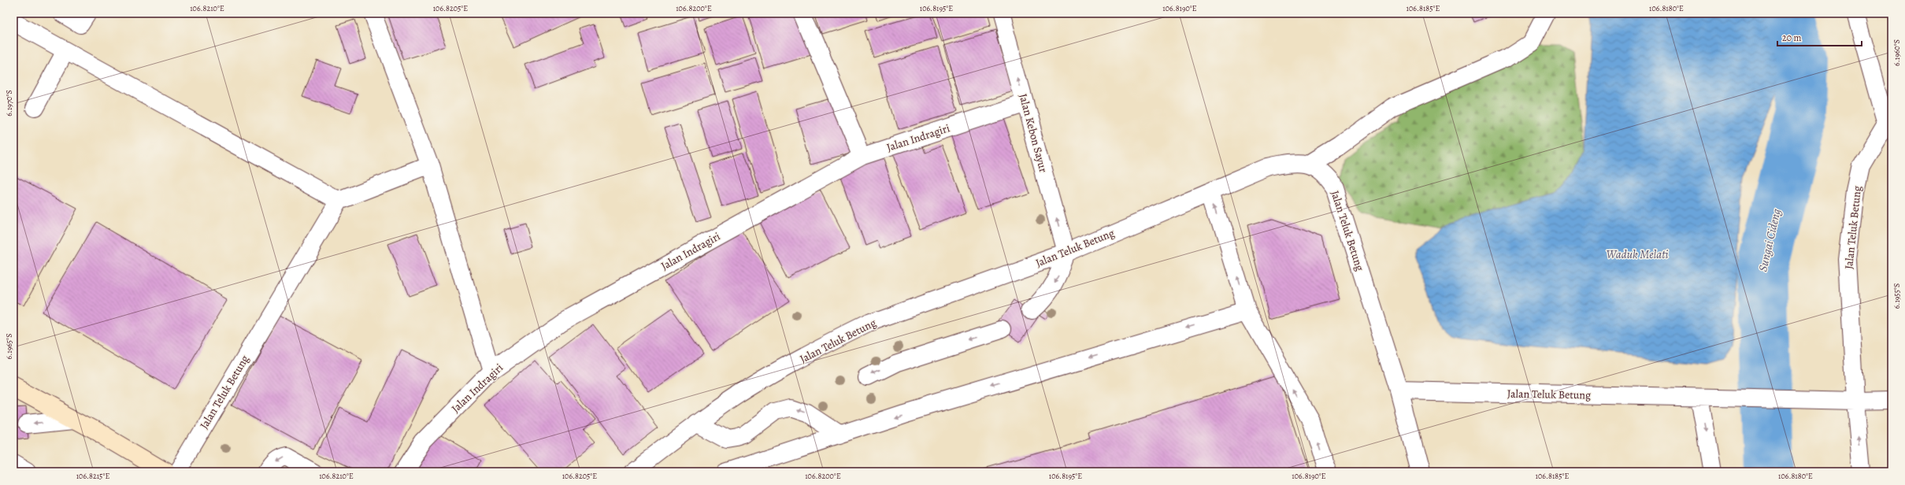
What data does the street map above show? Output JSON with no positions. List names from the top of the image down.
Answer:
{
  "streets": {
    "street": ["Jalan Kebon Sayur", "Jalan Indragiri", "Jalan Teluk Betung"]
  },
  "crossings": [
    ["Jalan Kebon Sayur", "Jalan Indragiri"],
    ["Jalan Kebon Sayur", "Jalan Teluk Betung"]
  ],
  "one_way": ["Jalan Kebon Sayur"],
  "water": ["Sungai Cideng", "Waduk Melati"],
  "scale_bar": "20 m",
  "coordinates": [
    "106.8210°E",
    "106.8205°E",
    "106.8200°E",
    "106.8195°E",
    "106.8190°E",
    "106.8185°E",
    "106.8180°E",
    "6.1960°S",
    "6.1970°S",
    "6.1955°S",
    "6.1965°S",
    "106.8215°E"
  ]
}
